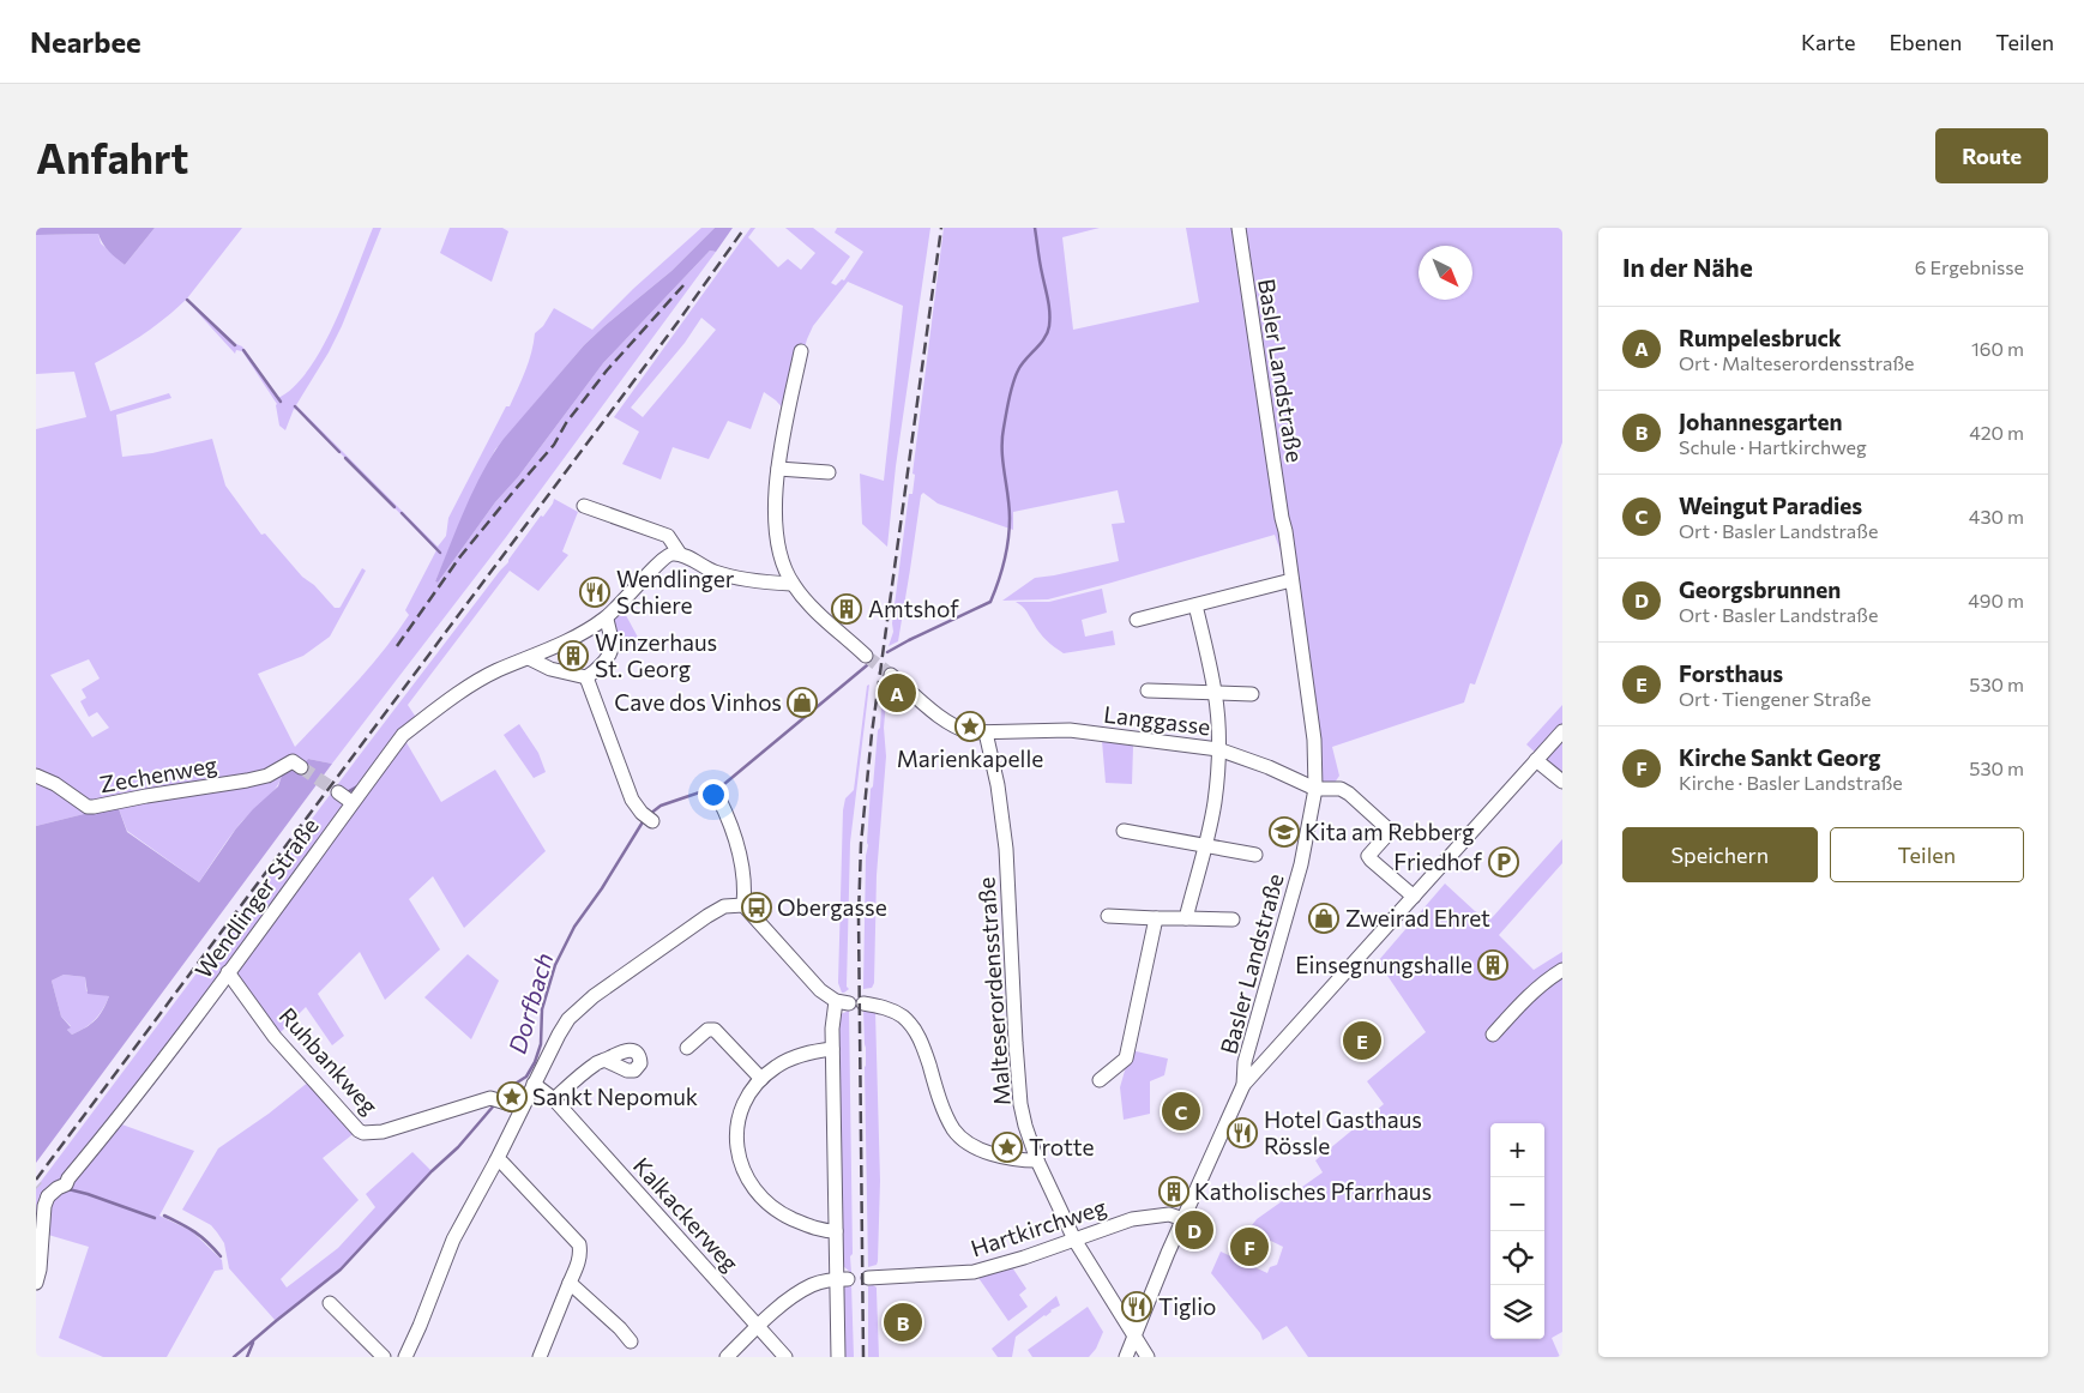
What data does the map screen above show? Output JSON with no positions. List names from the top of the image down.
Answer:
{
  "streets": {
    "street": [
      "Basler Landstraße",
      "Langgasse",
      "Zechenweg",
      "Wendlinger Straße",
      "Malteserordensstraße",
      "Ruhbankweg",
      "Kalkackerweg",
      "Hartkirchweg"
    ]
  },
  "crossings": [
    ["Basler Landstraße", "Langgasse"],
    ["Basler Landstraße", "Malteserordensstraße"],
    ["Basler Landstraße", "Hartkirchweg"],
    ["Langgasse", "Malteserordensstraße"],
    ["Wendlinger Straße", "Ruhbankweg"],
    ["Malteserordensstraße", "Hartkirchweg"]
  ],
  "water": ["Dorfbach"],
  "places": {
    "restaurant": ["Wendlinger Schiere", "Hotel Gasthaus Rössle", "Tiglio"],
    "building": [
      "Amtshof",
      "Winzerhaus St. Georg",
      "Einsegnungshalle",
      "Katholisches Pfarrhaus"
    ],
    "shop": ["Cave dos Vinhos", "Zweirad Ehret"],
    "place": ["Marienkapelle", "Sankt Nepomuk", "Trotte"],
    "school or university": ["Kita am Rebberg"],
    "parking": ["Friedhof"],
    "bus stop": ["Obergasse"]
  },
  "north": "bottom right",
  "page": {
    "header": "Nearbee",
    "nav": ["Karte", "Ebenen", "Teilen"],
    "buttons": [
      "Route",
      ["Speichern", "Teilen"]
    ],
    "title": "Anfahrt",
    "heading": ["In der Nähe", "6 Ergebnisse"],
    "list": [
      {
        "mark": "A",
        "name": "Rumpelesbruck",
        "note": "Ort · Malteserordensstraße",
        "value": "160 m"
      },
      {
        "mark": "B",
        "name": "Johannesgarten",
        "note": "Schule · Hartkirchweg",
        "value": "420 m"
      },
      {
        "mark": "C",
        "name": "Weingut Paradies",
        "note": "Ort · Basler Landstraße",
        "value": "430 m"
      },
      {
        "mark": "D",
        "name": "Georgsbrunnen",
        "note": "Ort · Basler Landstraße",
        "value": "490 m"
      },
      {
        "mark": "E",
        "name": "Forsthaus",
        "note": "Ort · Tiengener Straße",
        "value": "530 m"
      },
      {
        "mark": "F",
        "name": "Kirche Sankt Georg",
        "note": "Kirche · Basler Landstraße",
        "value": "530 m"
      }
    ],
    "pins": [
      "A",
      "E",
      "C",
      "D",
      "F",
      "B"
    ],
    "map_buttons": ["+", "−"]
  }
}
